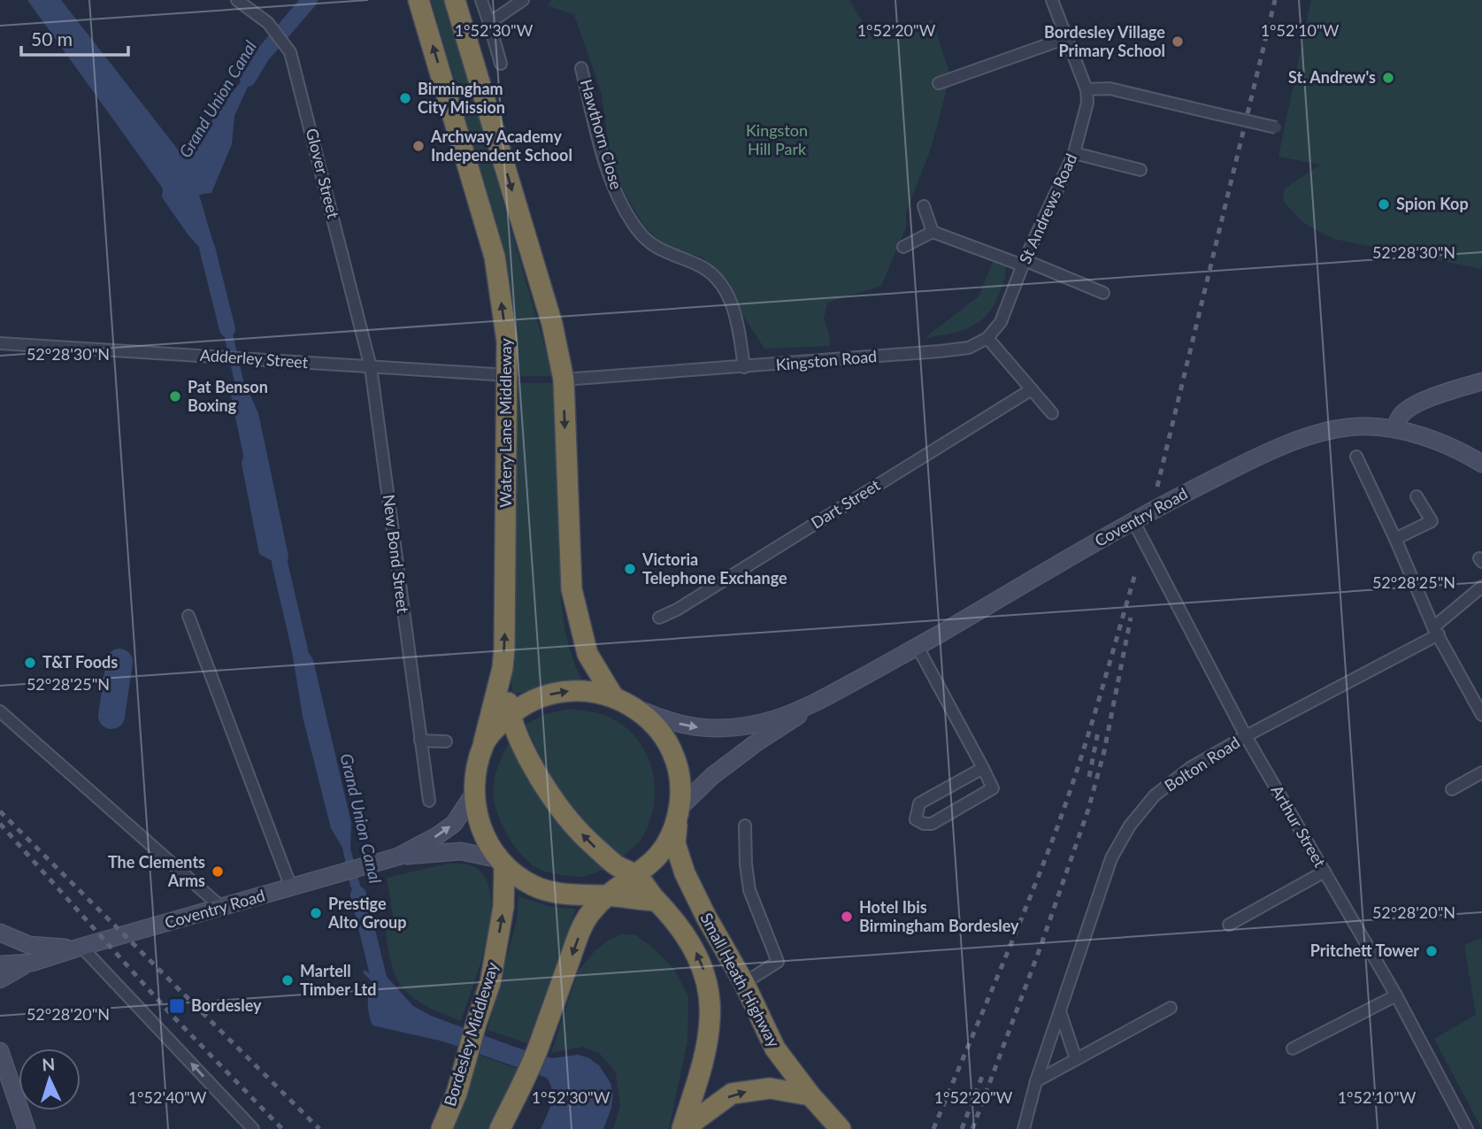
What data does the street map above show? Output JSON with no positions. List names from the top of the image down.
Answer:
{
  "streets": {
    "highway": ["Watery Lane Middleway", "Small Heath Highway", "Bordesley Middleway"],
    "main road": ["Coventry Road"],
    "street": [
      "Hawthorn Close",
      "Glover Street",
      "St Andrews Road",
      "Adderley Street",
      "Kingston Road",
      "Dart Street",
      "New Bond Street",
      "Bolton Road",
      "Arthur Street"
    ]
  },
  "crossings": [
    ["Hawthorn Close", "Kingston Road"],
    ["Glover Street", "Adderley Street"],
    ["Glover Street", "New Bond Street"],
    ["St Andrews Road", "Kingston Road"],
    ["Adderley Street", "Watery Lane Middleway"],
    ["Adderley Street", "New Bond Street"],
    ["Watery Lane Middleway", "Coventry Road"],
    ["Watery Lane Middleway", "Bordesley Middleway"],
    ["Coventry Road", "Arthur Street"],
    ["Coventry Road", "Small Heath Highway"],
    ["Coventry Road", "Bordesley Middleway"],
    ["Bolton Road", "Arthur Street"]
  ],
  "water": ["Grand Union Canal"],
  "parks": ["Kingston Hill Park"],
  "places": {
    "other": [
      "Bordesley Village Primary School",
      "St. Andrew's",
      "Birmingham City Mission",
      "Archway Academy Independent School",
      "Spion Kop",
      "Pat Benson Boxing",
      "Victoria Telephone Exchange",
      "T&T Foods",
      "The Clements Arms",
      "Prestige Alto Group",
      "Hotel Ibis Birmingham Bordesley",
      "Pritchett Tower",
      "Martell Timber Ltd"
    ],
    "transit": ["Bordesley"]
  },
  "scale_bar": "50 m",
  "north": "top",
  "coordinates": [
    "1°52'30\"W",
    "1°52'20\"W",
    "1°52'10\"W",
    "52°28'30\"N",
    "52°28'25\"N",
    "52°28'20\"N",
    "1°52'40\"W"
  ]
}
